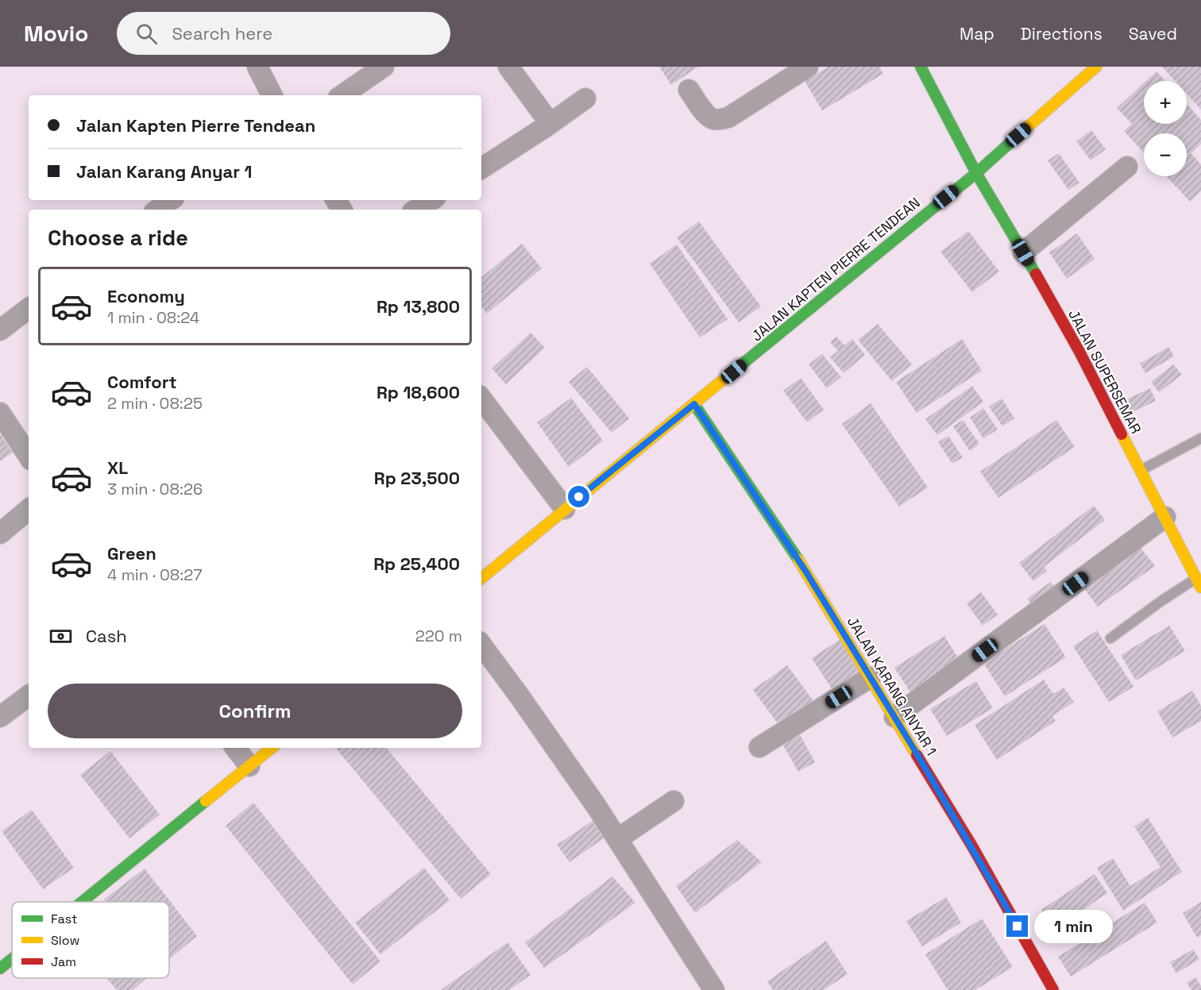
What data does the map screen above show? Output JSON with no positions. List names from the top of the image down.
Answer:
{
  "streets": {
    "main road": ["JALAN KAPTEN PIERRE TENDEAN", "JALAN SUPERSEMAR", "JALAN KARANG ANYAR 1"]
  },
  "crossings": [
    ["JALAN KAPTEN PIERRE TENDEAN", "JALAN SUPERSEMAR"],
    ["JALAN KAPTEN PIERRE TENDEAN", "JALAN KARANG ANYAR 1"]
  ],
  "legend": ["Fast", "Slow", "Jam"],
  "page": {
    "header": "Movio",
    "search": "Search here",
    "nav": ["Map", "Directions", "Saved"],
    "map_buttons": ["+", "−"],
    "banner": ["Jalan Kapten Pierre Tendean", "Jalan Karang Anyar 1"],
    "heading": "Choose a ride",
    "list": [
      {
        "name": "Economy",
        "note": "1 min · 08:24",
        "value": "Rp 13,800"
      },
      {
        "name": "Comfort",
        "note": "2 min · 08:25",
        "value": "Rp 18,600"
      },
      {
        "name": "XL",
        "note": "3 min · 08:26",
        "value": "Rp 23,500"
      },
      {
        "name": "Green",
        "note": "4 min · 08:27",
        "value": "Rp 25,400"
      }
    ],
    "pay": ["Cash", "220 m"],
    "buttons": "Confirm",
    "bubble": "1 min"
  }
}
